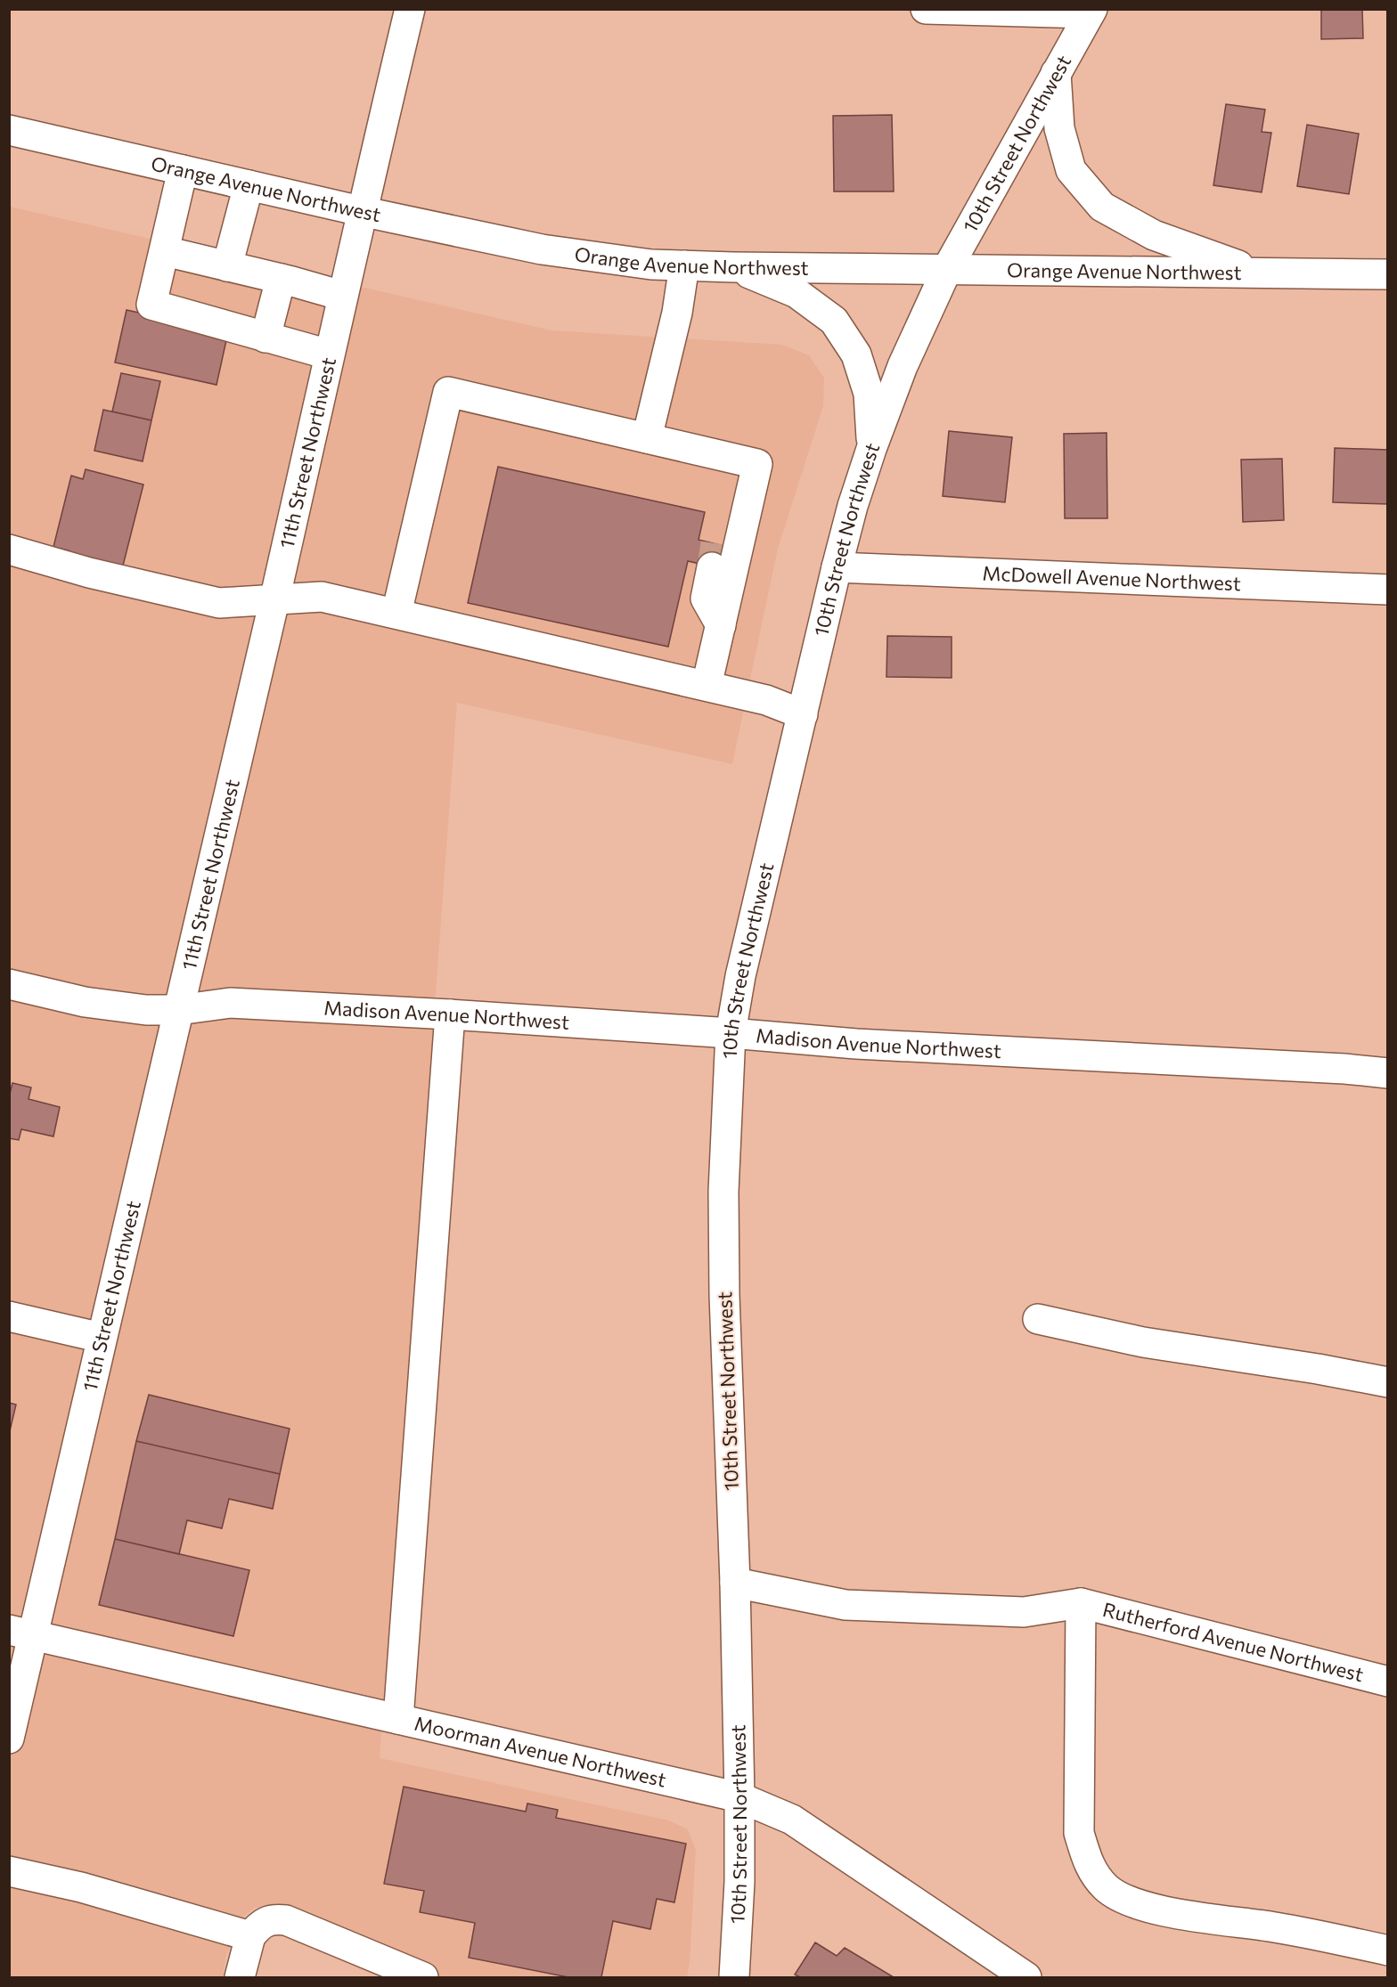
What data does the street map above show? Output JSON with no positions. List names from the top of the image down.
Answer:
{
  "streets": {
    "street": [
      "10th Street Northwest",
      "Orange Avenue Northwest",
      "11th Street Northwest",
      "McDowell Avenue Northwest",
      "Madison Avenue Northwest",
      "Rutherford Avenue Northwest",
      "Moorman Avenue Northwest"
    ]
  },
  "crossings": [
    ["10th Street Northwest", "Orange Avenue Northwest"],
    ["10th Street Northwest", "McDowell Avenue Northwest"],
    ["10th Street Northwest", "Madison Avenue Northwest"],
    ["10th Street Northwest", "Moorman Avenue Northwest"],
    ["Orange Avenue Northwest", "11th Street Northwest"],
    ["11th Street Northwest", "Madison Avenue Northwest"],
    ["11th Street Northwest", "Moorman Avenue Northwest"]
  ]
}
